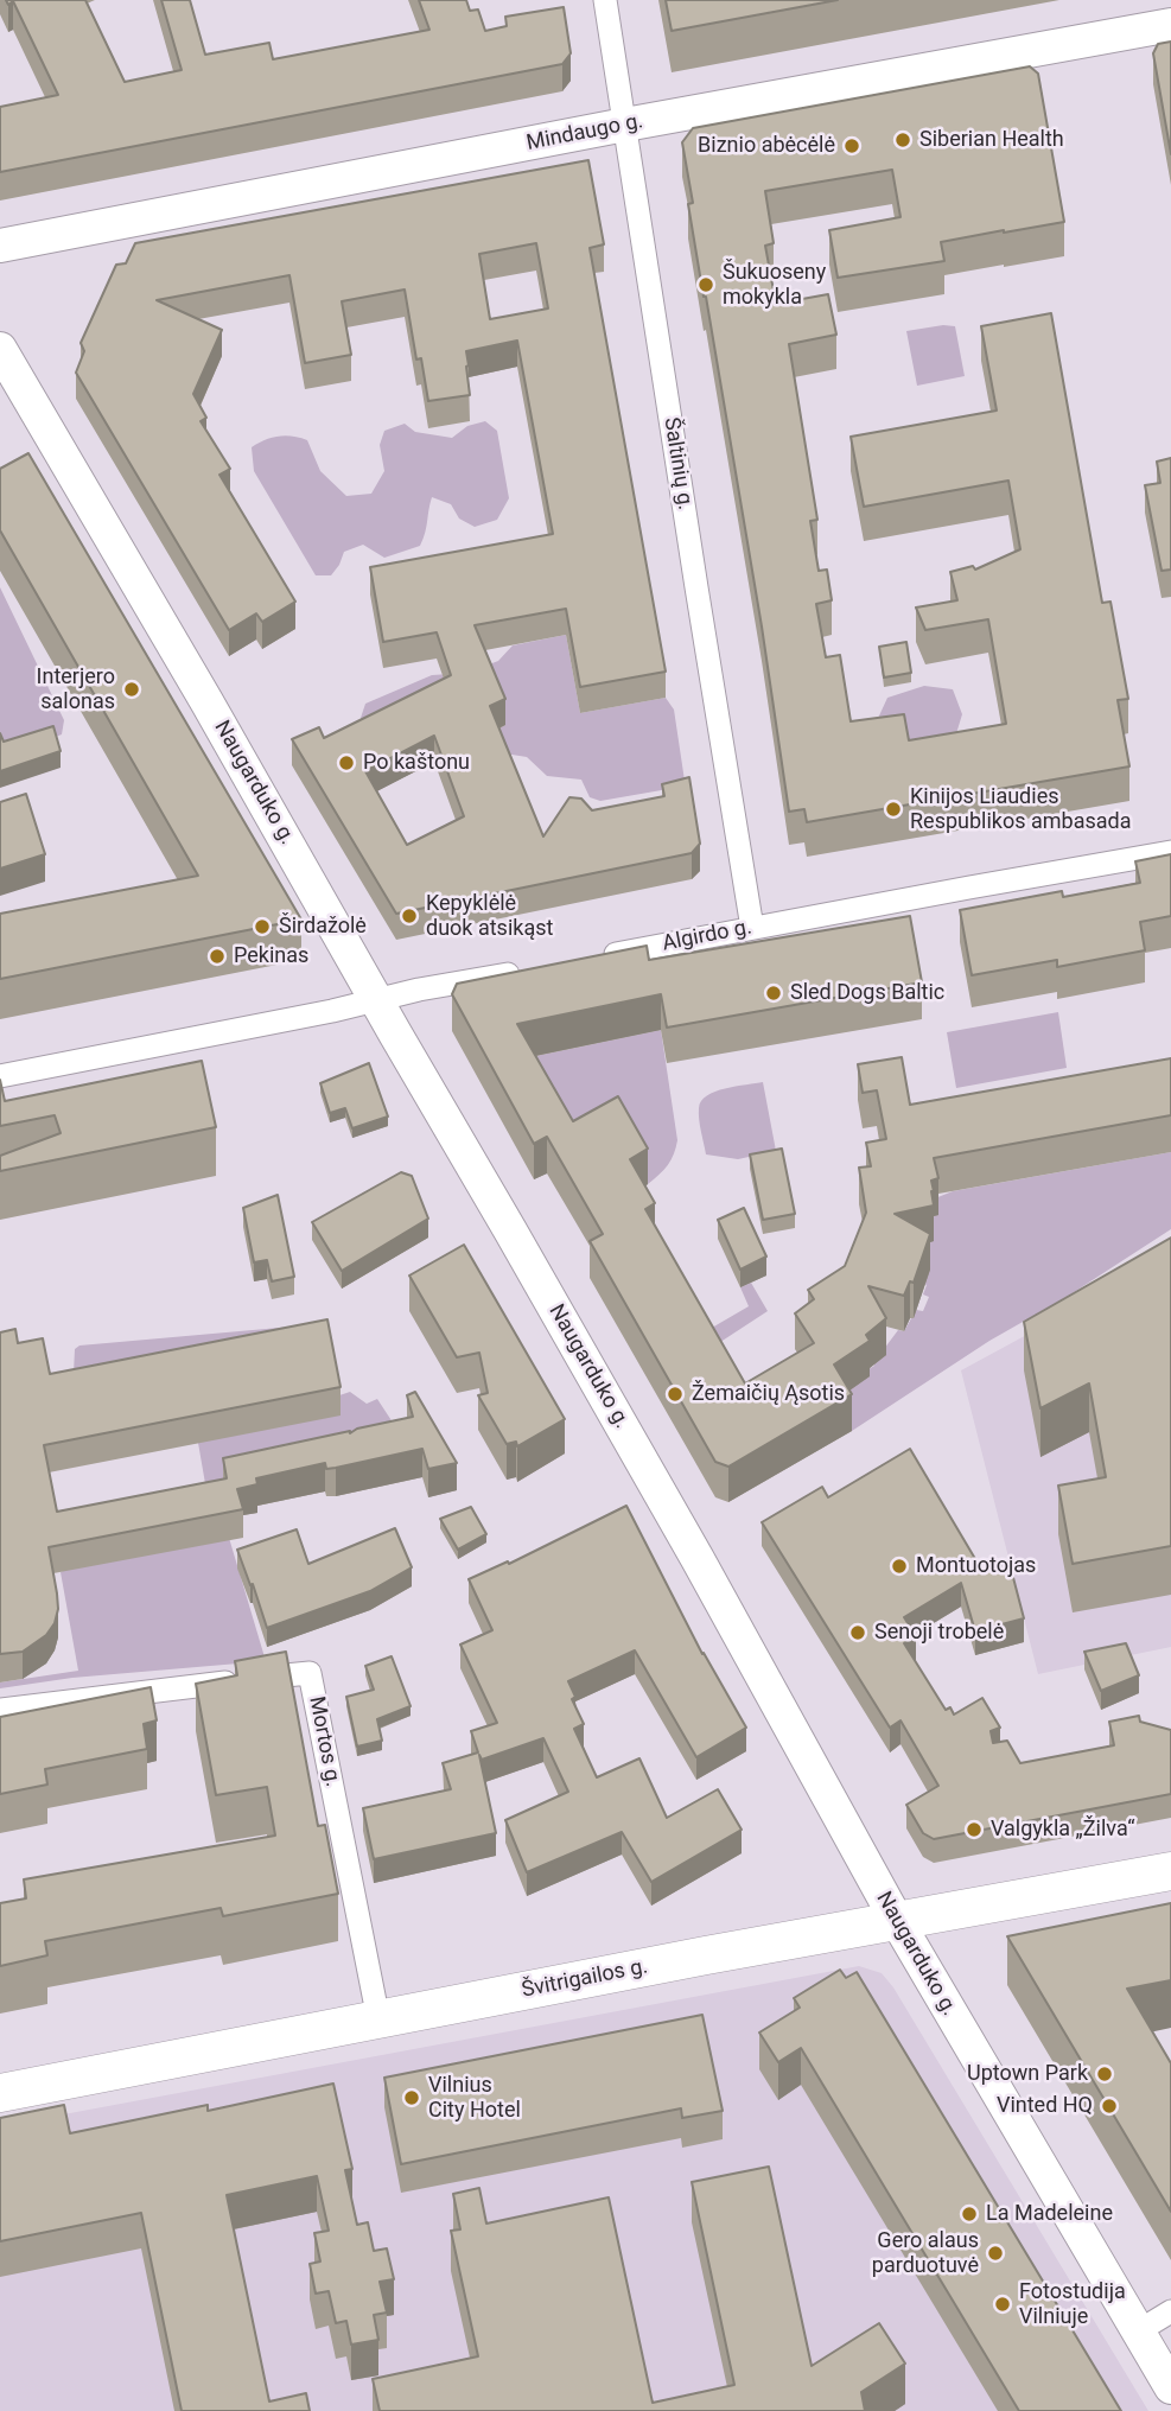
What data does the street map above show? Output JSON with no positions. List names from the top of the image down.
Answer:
{
  "streets": {
    "main road": ["Mindaugo g.", "Naugarduko g.", "Švitrigailos g."],
    "street": ["Šaltinių g.", "Algirdo g.", "Mortos g."]
  },
  "crossings": [
    ["Mindaugo g.", "Šaltinių g."],
    ["Šaltinių g.", "Algirdo g."],
    ["Naugarduko g.", "Švitrigailos g."],
    ["Mortos g.", "Švitrigailos g."]
  ],
  "places": [
    "Siberian Health",
    "Biznio abėcėlė",
    "Šukuoseny mokykla",
    "Interjero salonas",
    "Po kaštonu",
    "Kinijos Liaudies Respublikos ambasada",
    "Kepyklėlė duok atsikąst",
    "Širdažolė",
    "Pekinas",
    "Sled Dogs Baltic",
    "Žemaičių Ąsotis",
    "Montuotojas",
    "Senoji trobelė",
    "Valgykla „Žilva“",
    "Uptown Park",
    "Vilnius City Hotel",
    "Vinted HQ",
    "La Madeleine",
    "Gero alaus parduotuvė",
    "Fotostudija Vilniuje"
  ]
}
